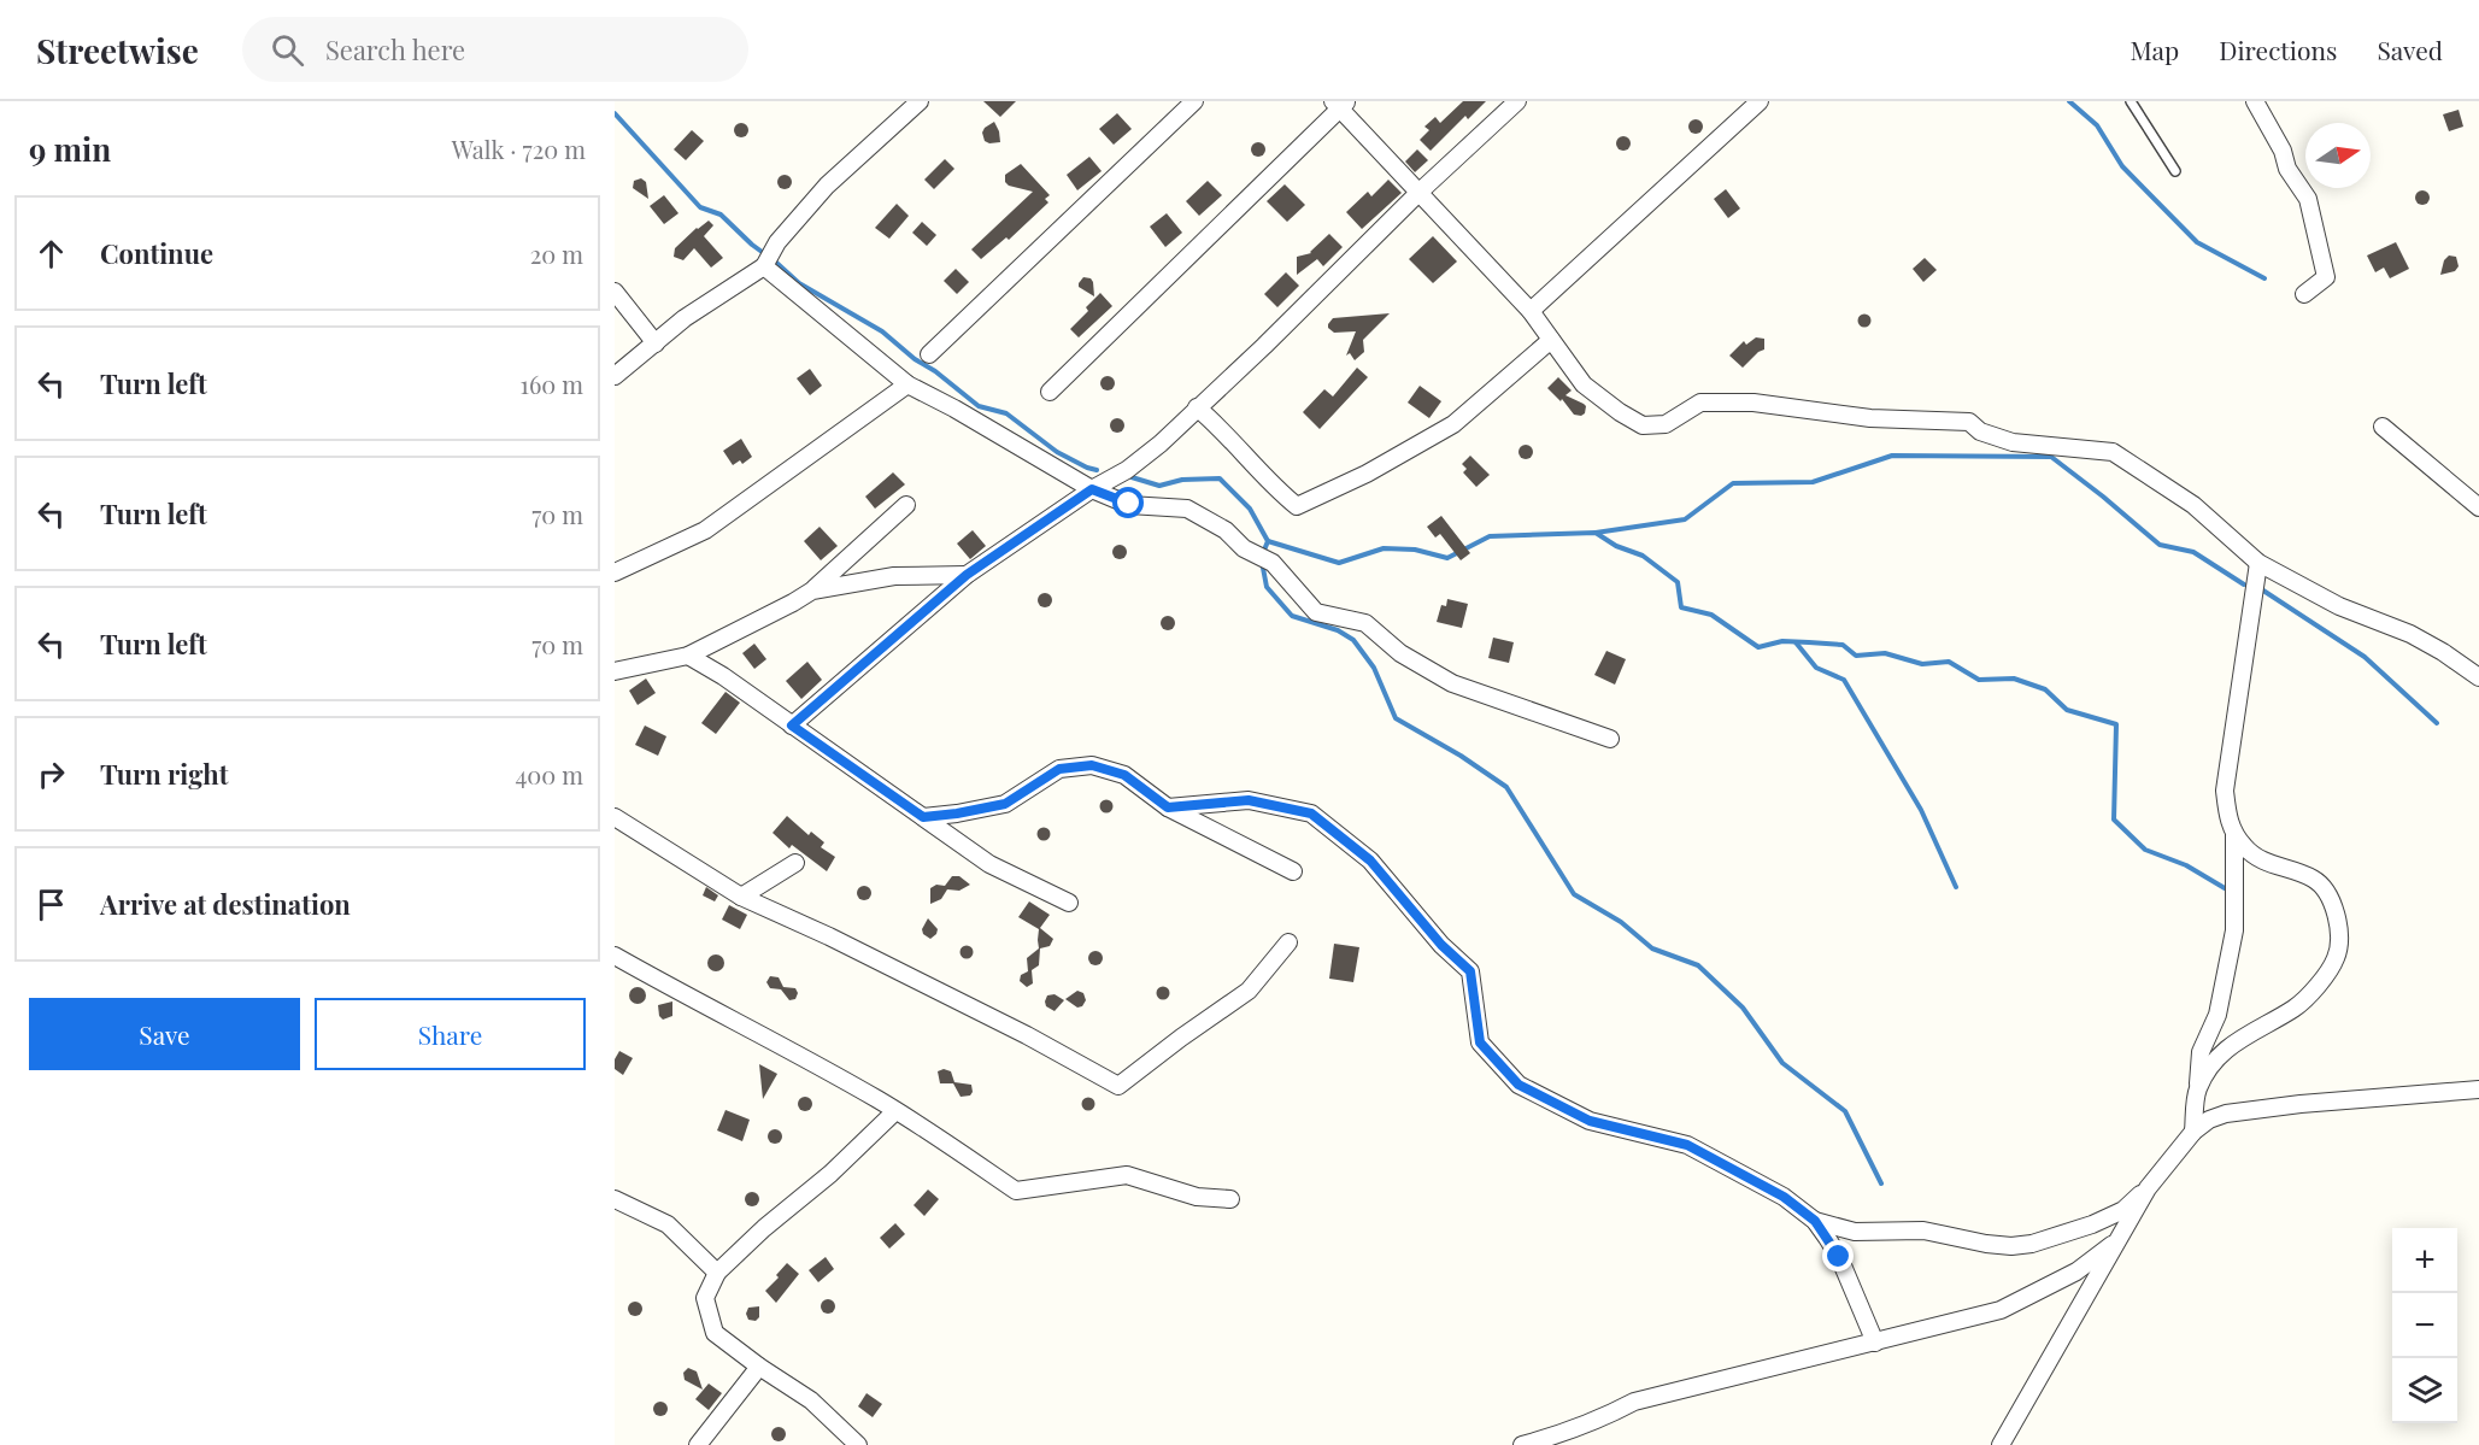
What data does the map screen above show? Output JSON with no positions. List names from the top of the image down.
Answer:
{
  "north": "right",
  "page": {
    "header": "Streetwise",
    "search": "Search here",
    "nav": ["Map", "Directions", "Saved"],
    "heading": ["9 min", "Walk · 720 m"],
    "list": [
      ["Continue", "20 m"],
      ["Turn left", "160 m"],
      ["Turn left", "70 m"],
      ["Turn left", "70 m"],
      ["Turn right", "400 m"],
      "Arrive at destination"
    ],
    "buttons": ["Save", "Share"],
    "map_buttons": ["+", "−"]
  }
}
